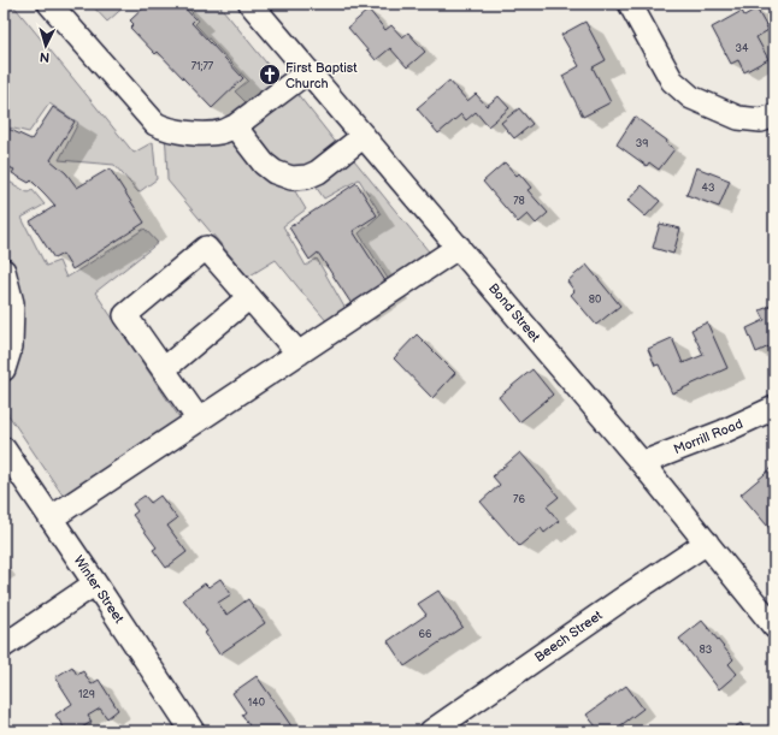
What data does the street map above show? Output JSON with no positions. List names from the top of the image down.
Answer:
{
  "streets": {
    "street": [
      "Bond Street",
      "Morrill Road",
      "Winter Street",
      "Beech Street"
    ]
  },
  "crossings": [
    ["Bond Street", "Morrill Road"],
    ["Bond Street", "Beech Street"]
  ],
  "places": {
    "church": ["First Baptist Church"]
  },
  "house_numbers": [
    "34",
    "71;77",
    "39",
    "43",
    "78",
    "80",
    "76",
    "66",
    "83",
    "129",
    "140"
  ],
  "north": "bottom"
}
